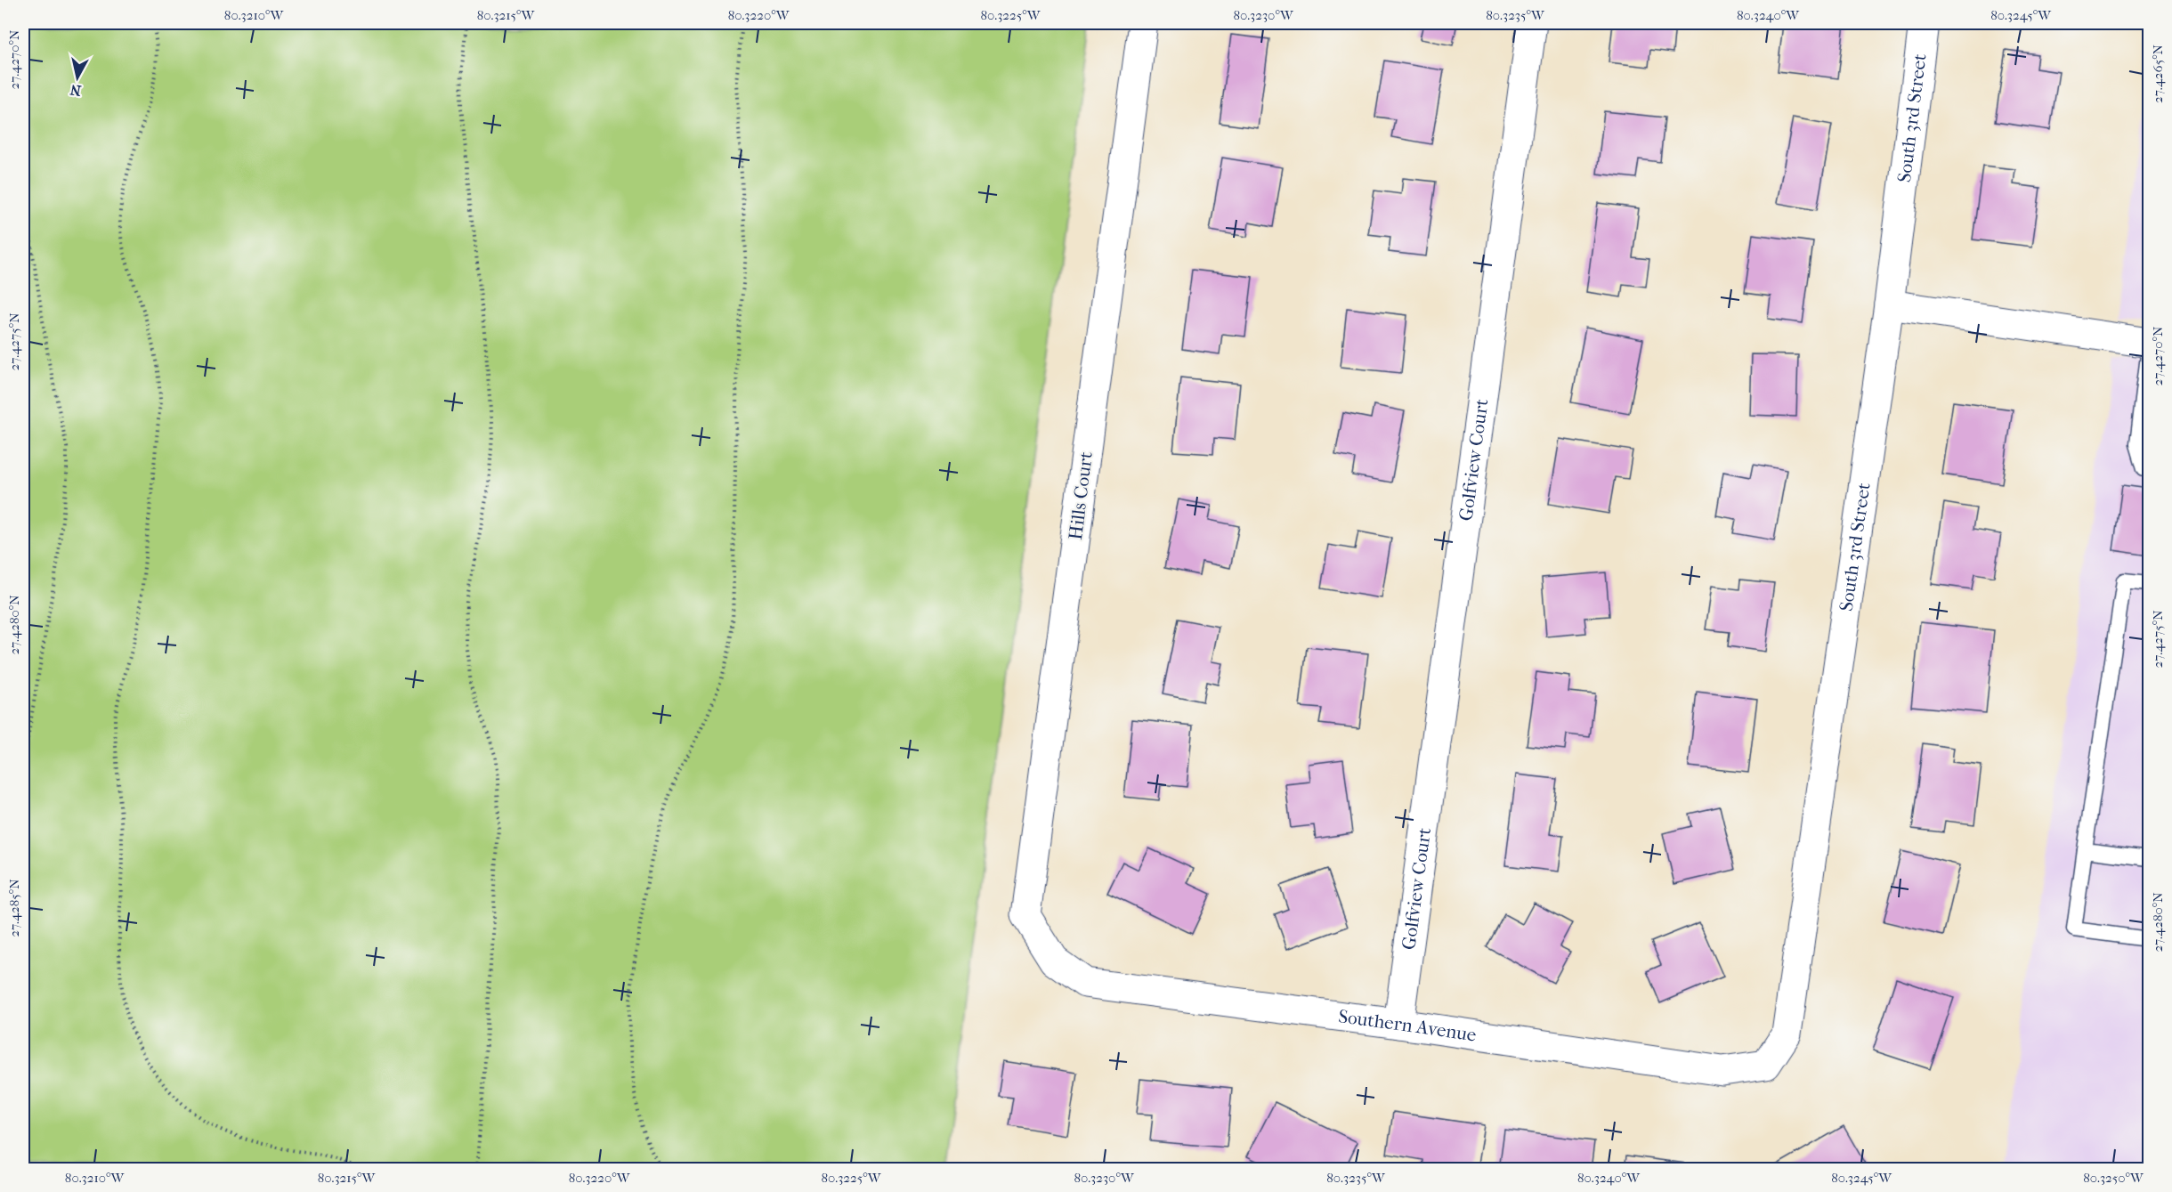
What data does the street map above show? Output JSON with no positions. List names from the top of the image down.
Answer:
{
  "streets": {
    "street": [
      "South 3rd Street",
      "Golfview Court",
      "Hills Court",
      "Southern Avenue"
    ]
  },
  "crossings": [
    ["South 3rd Street", "Southern Avenue"],
    ["Golfview Court", "Southern Avenue"],
    ["Hills Court", "Southern Avenue"]
  ],
  "north": "bottom",
  "coordinates": [
    "80.3210°W",
    "80.3215°W",
    "80.3220°W",
    "80.3225°W",
    "80.3230°W",
    "80.3235°W",
    "80.3240°W",
    "80.3245°W",
    "27.4270°N",
    "27.4265°N",
    "27.4275°N",
    "27.4280°N",
    "27.4285°N",
    "80.3250°W"
  ]
}
